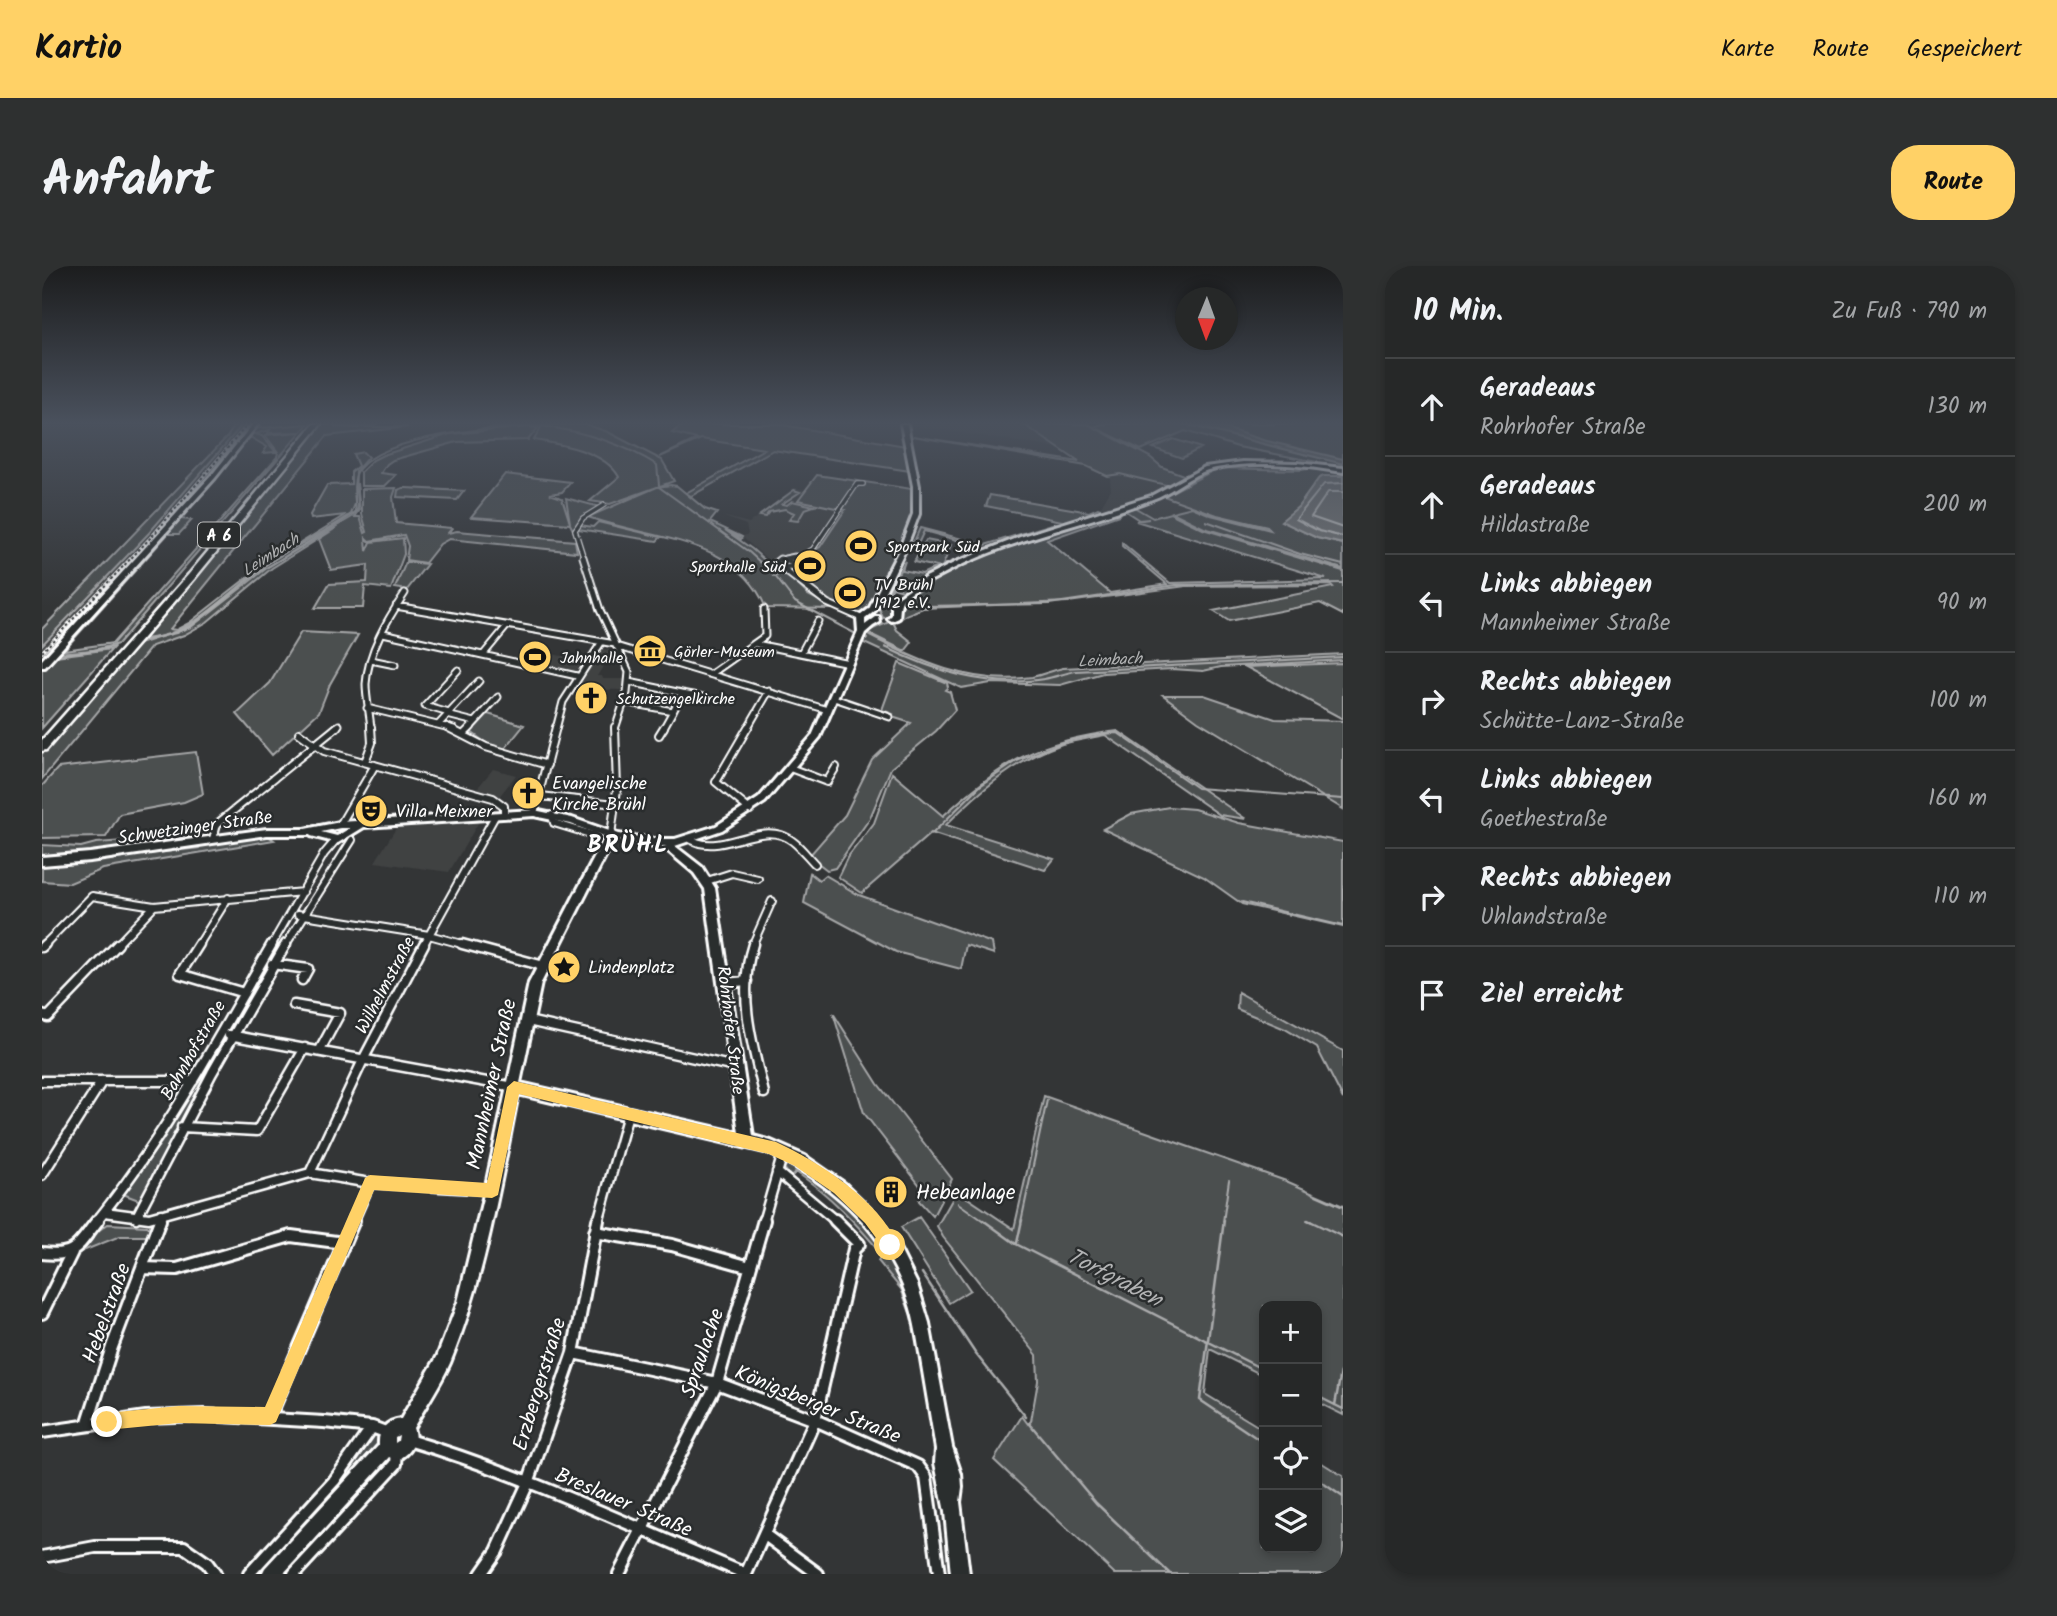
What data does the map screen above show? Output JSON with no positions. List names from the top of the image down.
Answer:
{
  "streets": {
    "highway": ["A 6"],
    "main road": ["Schwetzinger Straße", "Rohrhofer Straße", "Mannheimer Straße"],
    "street": [
      "Wilhelmstraße",
      "Bahnhofstraße",
      "Hebelstraße",
      "Spraulache",
      "Erzbergerstraße",
      "Königsberger Straße",
      "Breslauer Straße"
    ]
  },
  "crossings": [
    ["Schwetzinger Straße", "Bahnhofstraße"],
    ["Mannheimer Straße", "Breslauer Straße"],
    ["Hebelstraße", "Breslauer Straße"],
    ["Spraulache", "Königsberger Straße"],
    ["Spraulache", "Breslauer Straße"],
    ["Erzbergerstraße", "Königsberger Straße"],
    ["Erzbergerstraße", "Breslauer Straße"]
  ],
  "districts": ["BRÜHL"],
  "water": ["Leimbach", "Torfgraben"],
  "places": {
    "sports": [
      "Sportpark Süd",
      "Sporthalle Süd",
      "TV Brühl 1912 e.V.",
      "Jahnhalle"
    ],
    "museum": ["Görler-Museum"],
    "church": ["Schutzengelkirche", "Evangelische Kirche Brühl"],
    "theatre": ["Villa Meixner"],
    "place": ["Lindenplatz"],
    "building": ["Hebeanlage"]
  },
  "north": "bottom",
  "page": {
    "header": "Kartio",
    "nav": ["Karte", "Route", "Gespeichert"],
    "title": "Anfahrt",
    "buttons": "Route",
    "heading": ["10 Min.", "Zu Fuß · 790 m"],
    "list": [
      ["Geradeaus", "Rohrhofer Straße", "130 m"],
      ["Geradeaus", "Hildastraße", "200 m"],
      ["Links abbiegen", "Mannheimer Straße", "90 m"],
      ["Rechts abbiegen", "Schütte-Lanz-Straße", "100 m"],
      ["Links abbiegen", "Goethestraße", "160 m"],
      ["Rechts abbiegen", "Uhlandstraße", "110 m"],
      "Ziel erreicht"
    ],
    "map_buttons": ["+", "−"]
  }
}
